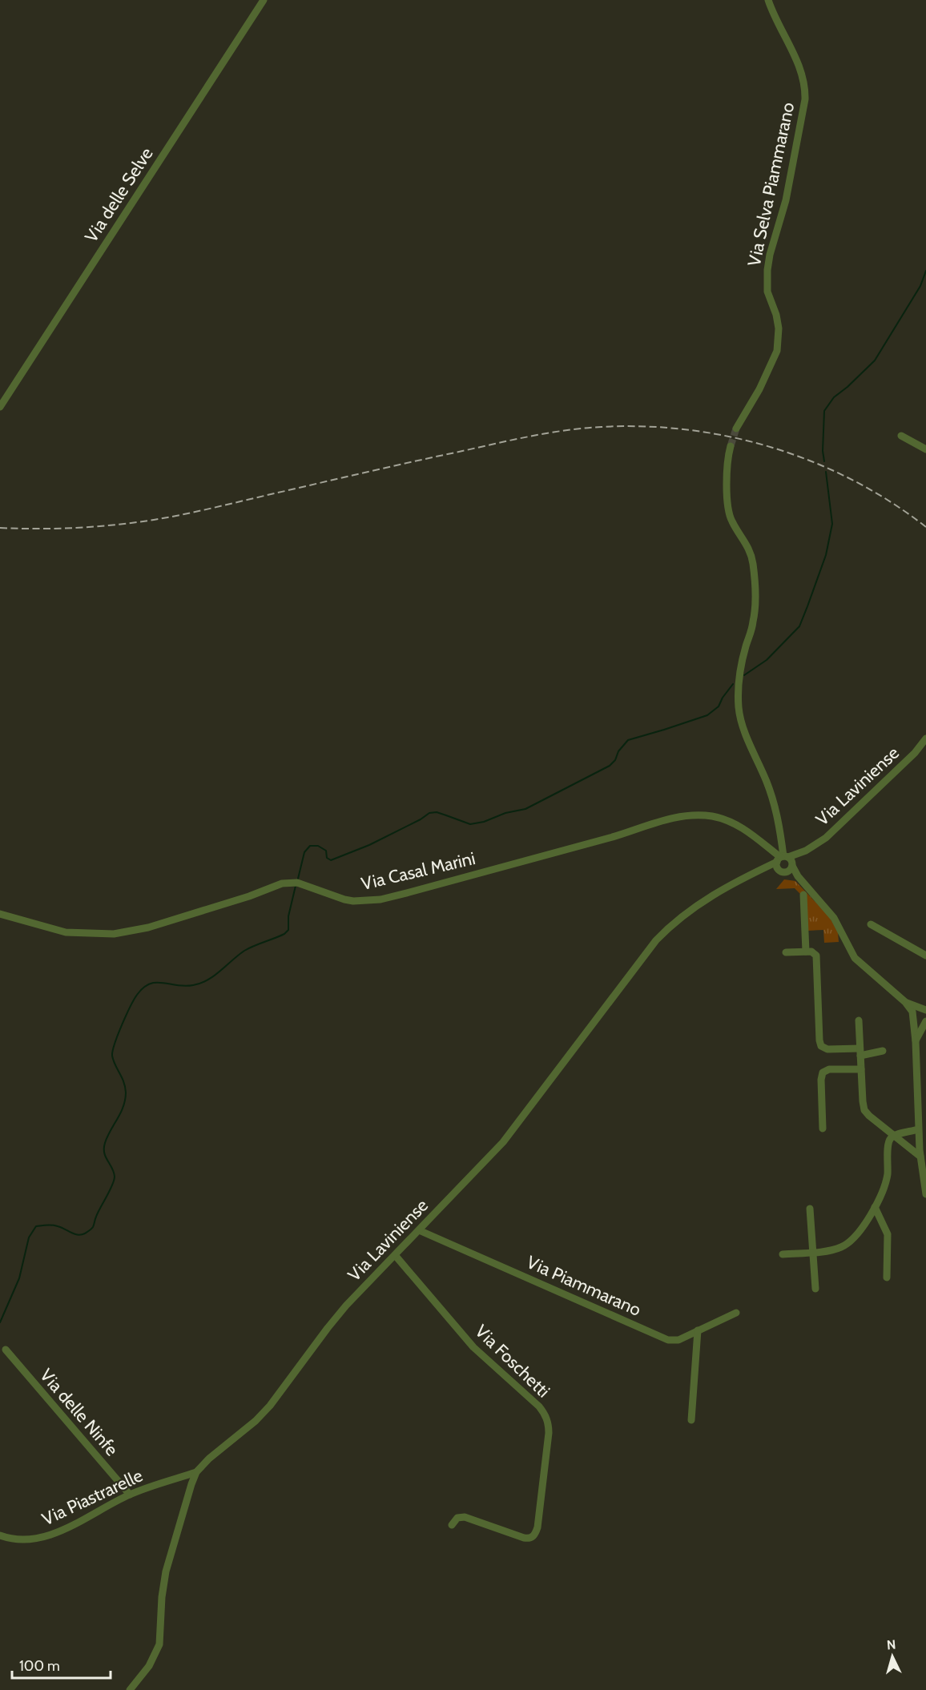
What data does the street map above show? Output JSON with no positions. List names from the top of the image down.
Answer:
{
  "streets": {
    "street": [
      "Via Selva Piammarano",
      "Via delle Selve",
      "Via Laviniense",
      "Via Casal Marini",
      "Via Piammarano",
      "Via Foschetti",
      "Via delle Ninfe",
      "Via Piastrarelle"
    ]
  },
  "crossings": [
    ["Via Laviniense", "Via Casal Marini"],
    ["Via Laviniense", "Via Piammarano"],
    ["Via Laviniense", "Via Foschetti"],
    ["Via Laviniense", "Via Piastrarelle"],
    ["Via delle Ninfe", "Via Piastrarelle"]
  ],
  "scale_bar": "100 m",
  "north": "top"
}
